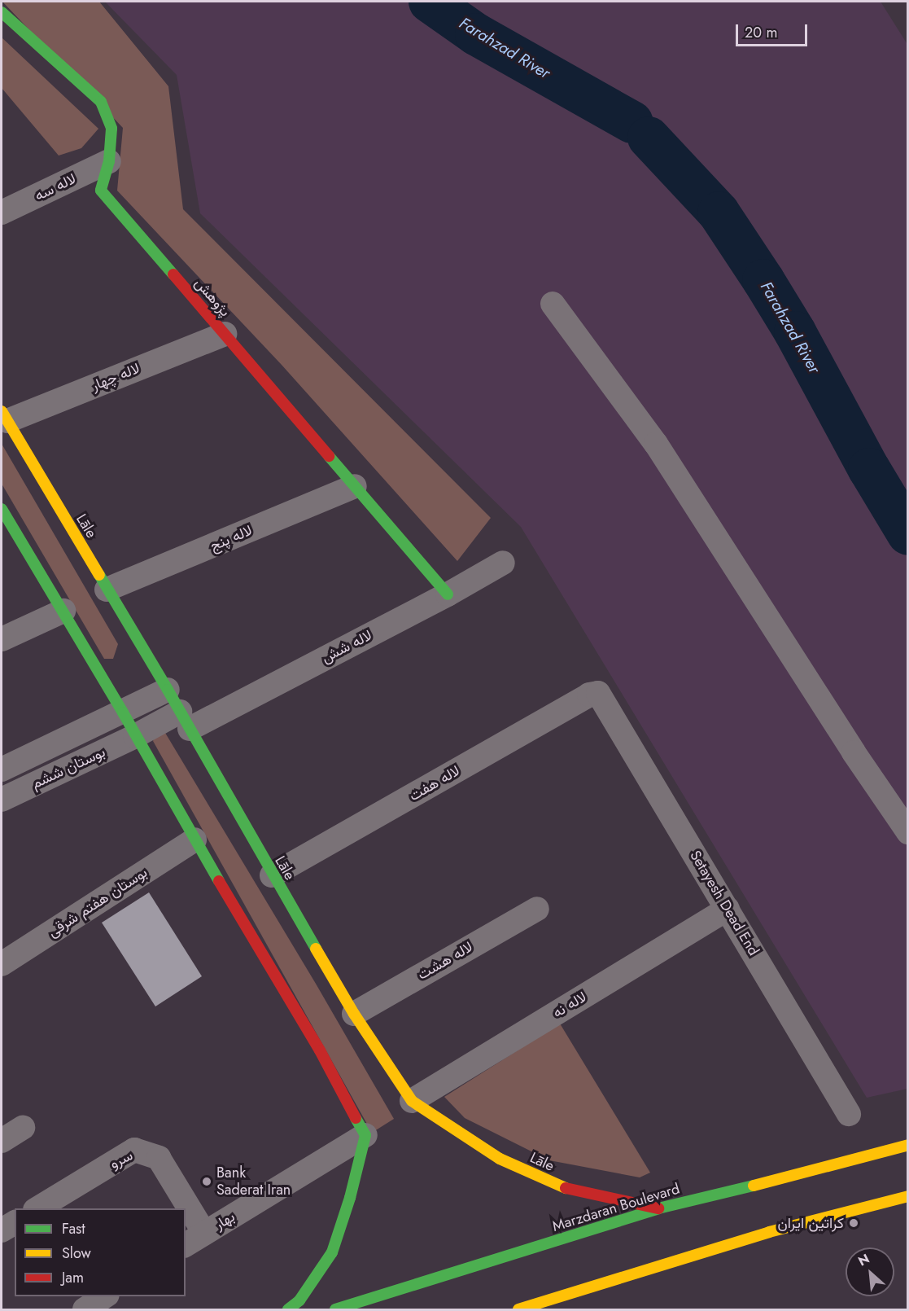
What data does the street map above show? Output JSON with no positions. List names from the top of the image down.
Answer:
{
  "streets": {
    "main road": ["پژوهش", "Lāle", "Marzdaran Boulevard"],
    "street": [
      "لاله سه",
      "لاله چهار",
      "لاله پنج",
      "لاله شش",
      "بوستان ششم",
      "لاله هفت",
      "بوستان هفتم شرقی",
      "Setayesh Dead End",
      "لاله هشت",
      "لاله نه",
      "سرو",
      "بهار"
    ]
  },
  "crossings": [
    ["لاله سه", "پژوهش"],
    ["پژوهش", "لاله چهار"],
    ["پژوهش", "لاله پنج"],
    ["پژوهش", "لاله شش"],
    ["لاله چهار", "Lāle"],
    ["Lāle", "لاله پنج"],
    ["Lāle", "لاله شش"],
    ["Lāle", "بوستان ششم"],
    ["Lāle", "لاله هفت"],
    ["Lāle", "لاله هشت"],
    ["Lāle", "لاله نه"],
    ["Lāle", "Marzdaran Boulevard"],
    ["لاله شش", "بوستان ششم"],
    ["لاله هفت", "Setayesh Dead End"],
    ["Setayesh Dead End", "لاله نه"],
    ["سرو", "بهار"]
  ],
  "water": ["Farahzad River"],
  "places": ["Bank Saderat Iran", "کراتین ایران"],
  "legend": ["Fast", "Slow", "Jam"],
  "scale_bar": "20 m",
  "north": "top left"
}
